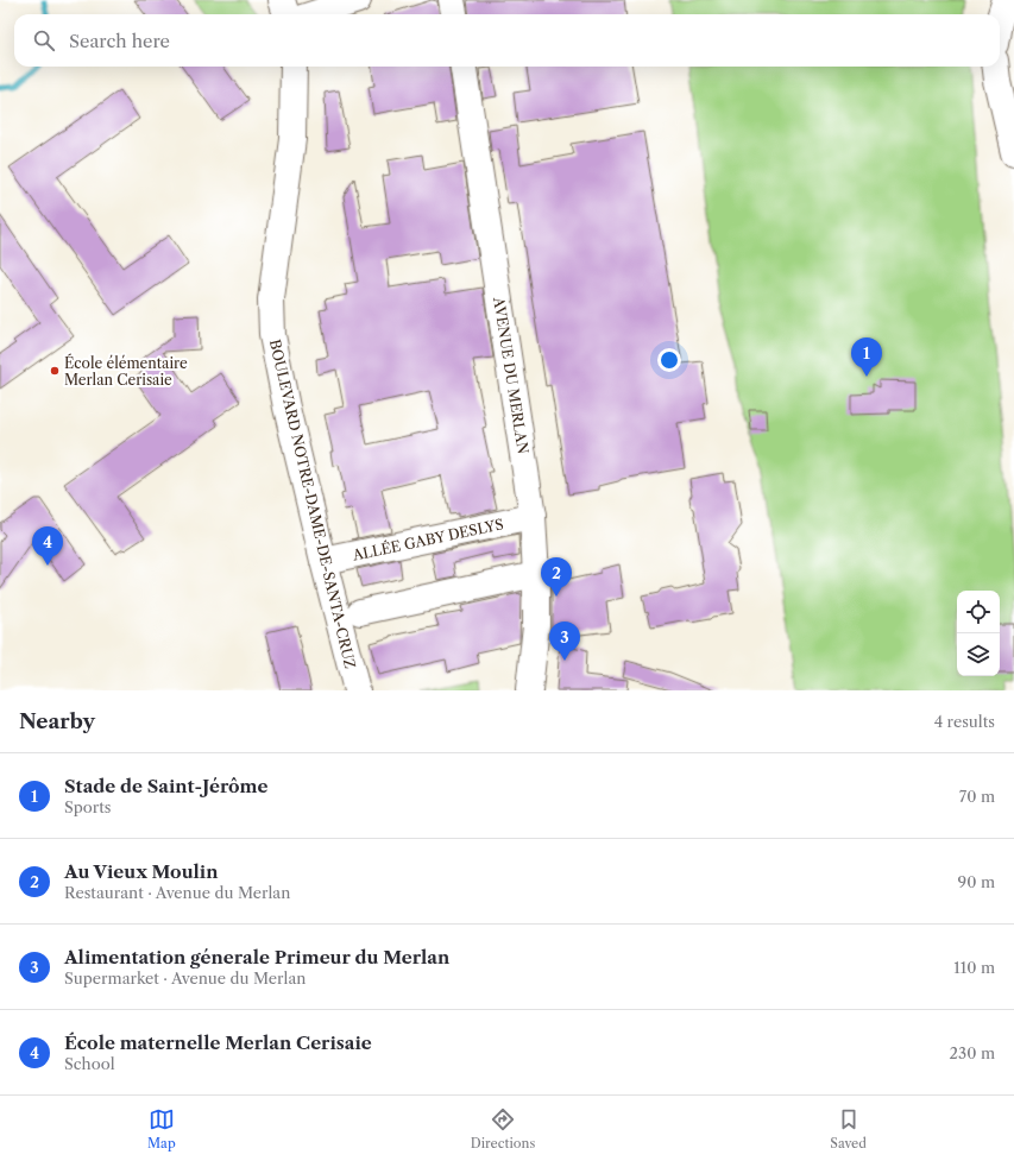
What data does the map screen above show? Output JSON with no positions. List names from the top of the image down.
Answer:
{
  "streets": {
    "street": ["AVENUE DU MERLAN", "BOULEVARD NOTRE-DAME-DE-SANTA-CRUZ", "ALLÉE GABY DESLYS"]
  },
  "crossings": [
    ["AVENUE DU MERLAN", "ALLÉE GABY DESLYS"],
    ["BOULEVARD NOTRE-DAME-DE-SANTA-CRUZ", "ALLÉE GABY DESLYS"]
  ],
  "places": ["École élémentaire Merlan Cerisaie"],
  "page": {
    "search": "Search here",
    "pins": [
      "1",
      "4",
      "2",
      "3"
    ],
    "heading": ["Nearby", "4 results"],
    "list": [
      {
        "mark": "1",
        "name": "Stade de Saint-Jérôme",
        "note": "Sports",
        "value": "70 m"
      },
      {
        "mark": "2",
        "name": "Au Vieux Moulin",
        "note": "Restaurant · Avenue du Merlan",
        "value": "90 m"
      },
      {
        "mark": "3",
        "name": "Alimentation génerale Primeur du Merlan",
        "note": "Supermarket · Avenue du Merlan",
        "value": "110 m"
      },
      {
        "mark": "4",
        "name": "École maternelle Merlan Cerisaie",
        "note": "School",
        "value": "230 m"
      }
    ],
    "nav": ["Map", "Directions", "Saved"]
  }
}
